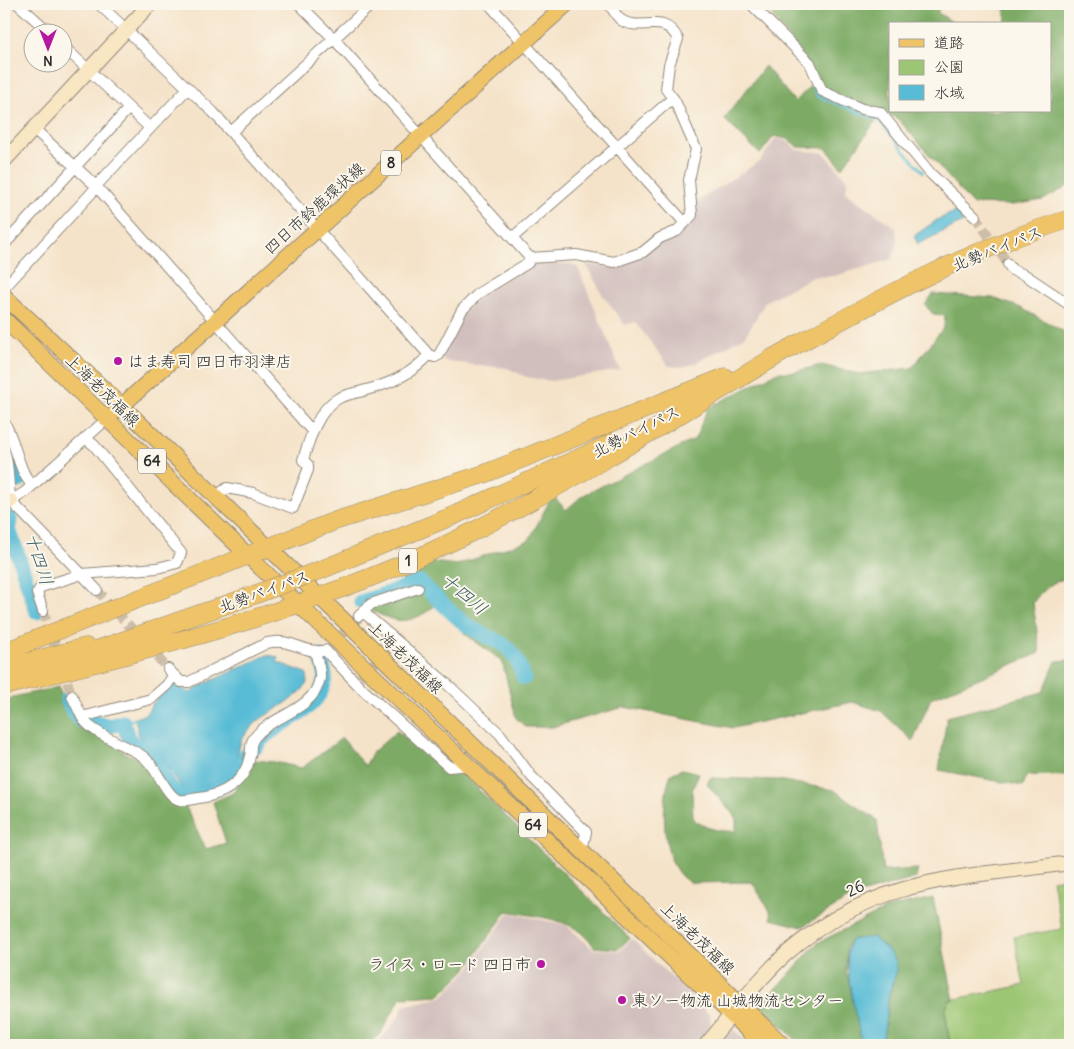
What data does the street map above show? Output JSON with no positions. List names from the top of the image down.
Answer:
{
  "streets": {
    "highway": ["北勢バイパス", "1"],
    "main road": [
      "8",
      "四日市鈴鹿環状線",
      "上海老茂福線",
      "64"
    ],
    "street": ["26"]
  },
  "crossings": [
    ["四日市鈴鹿環状線", "上海老茂福線"],
    ["北勢バイパス", "1"],
    ["上海老茂福線", "1"],
    ["上海老茂福線", "26"]
  ],
  "water": ["十四川"],
  "places": ["はま寿司 四日市羽津店", "ライス・ロード 四日市", "東ソー物流 山城物流センター"],
  "legend": ["道路", "公園", "水域"],
  "north": "bottom"
}
